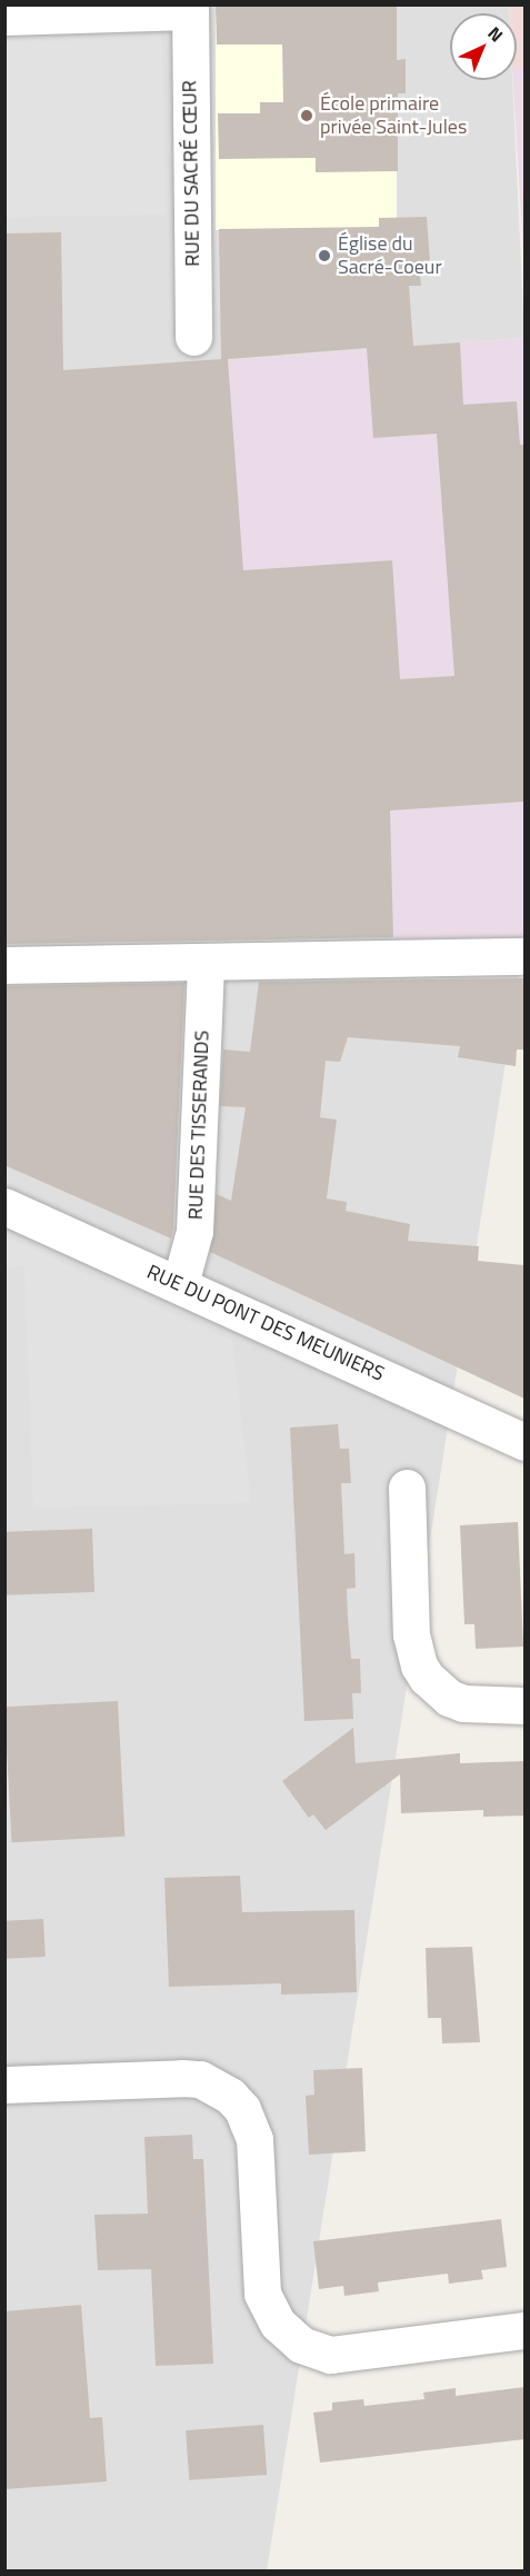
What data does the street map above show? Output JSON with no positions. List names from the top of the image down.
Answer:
{
  "streets": {
    "street": ["RUE DU SACRÉ CŒUR", "RUE DES TISSERANDS", "RUE DU PONT DES MEUNIERS"]
  },
  "crossings": [
    ["RUE DES TISSERANDS", "RUE DU PONT DES MEUNIERS"]
  ],
  "places": ["École primaire privée Saint-Jules", "Église du Sacré-Coeur"],
  "north": "top right"
}
